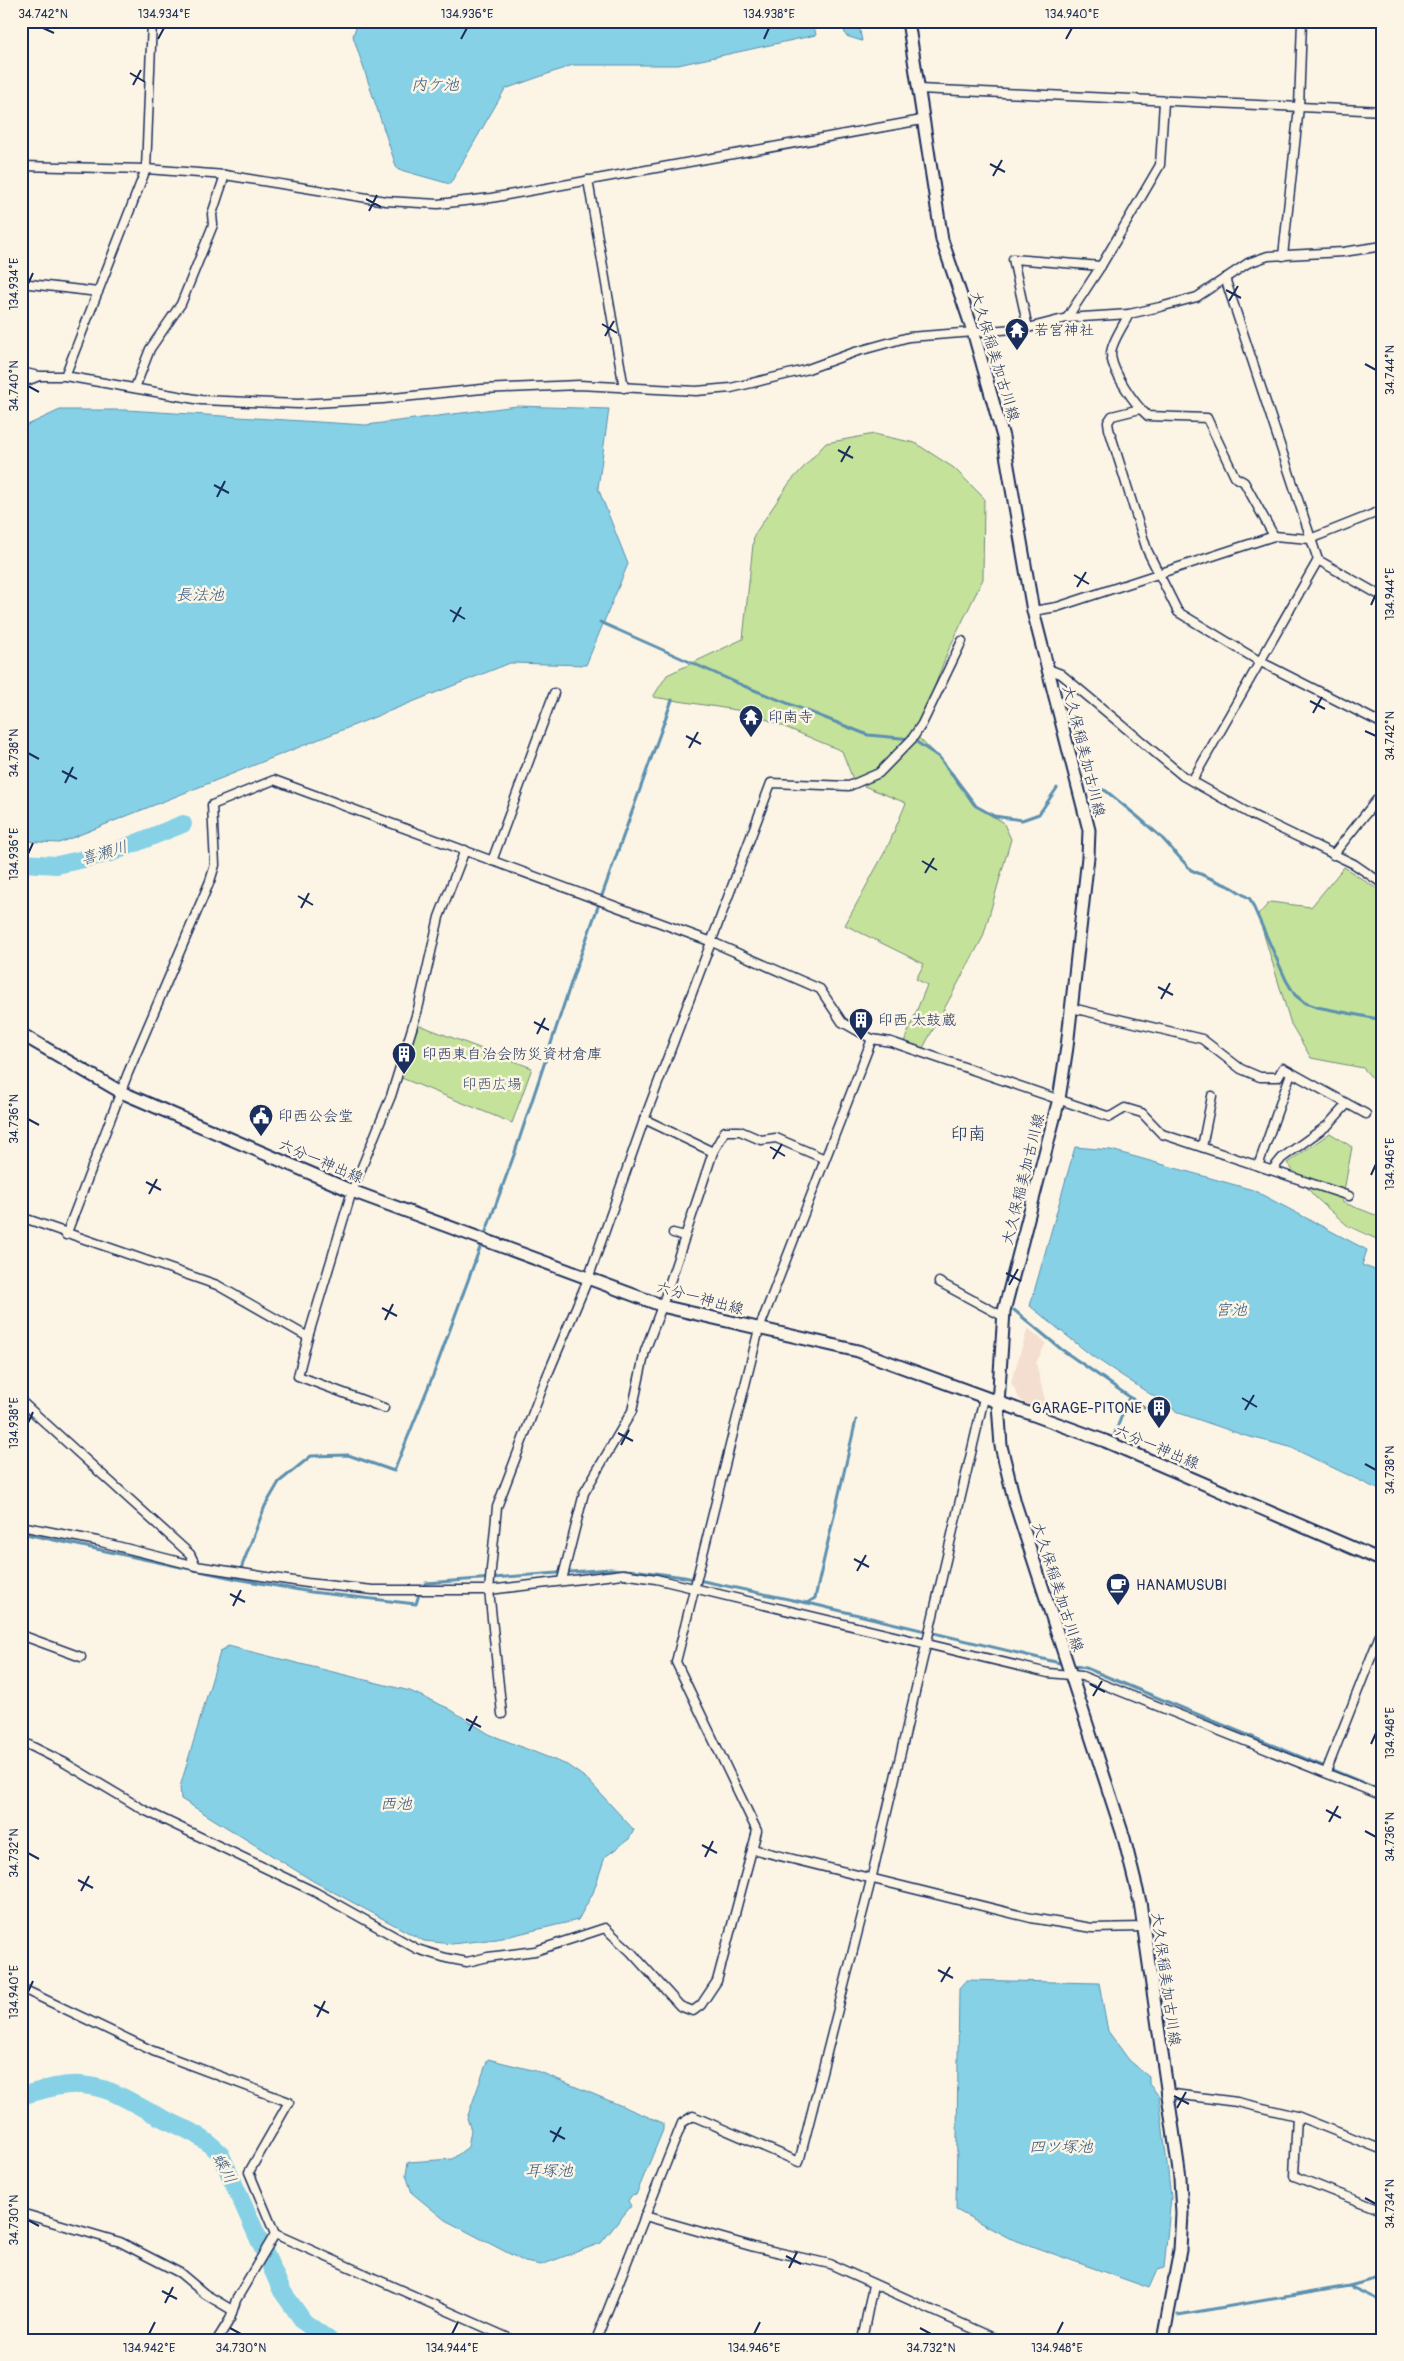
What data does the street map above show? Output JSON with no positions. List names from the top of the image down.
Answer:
{
  "streets": {
    "main road": ["大久保稲美加古川線", "六分一神出線"]
  },
  "crossings": [
    ["大久保稲美加古川線", "六分一神出線"]
  ],
  "districts": ["印南"],
  "water": [
    "内ケ池",
    "長法池",
    "喜瀬川",
    "宮池",
    "西池",
    "四ツ塚池",
    "蝶川",
    "耳塚池"
  ],
  "parks": ["印西広場"],
  "places": {
    "temple": ["若宮神社", "印南寺"],
    "building": ["印西 太鼓蔵", "印西東自治会防災資材倉庫", "GARAGE-PITONE"],
    "public building": ["印西公会堂"],
    "cafe": ["HANAMUSUBI"]
  },
  "coordinates": [
    "34.742°N",
    "134.934°E",
    "134.936°E",
    "134.938°E",
    "134.940°E",
    "34.744°N",
    "34.740°N",
    "134.944°E",
    "34.738°N",
    "34.736°N",
    "134.946°E",
    "134.948°E",
    "34.732°N",
    "34.734°N",
    "34.730°N",
    "134.942°E"
  ]
}
